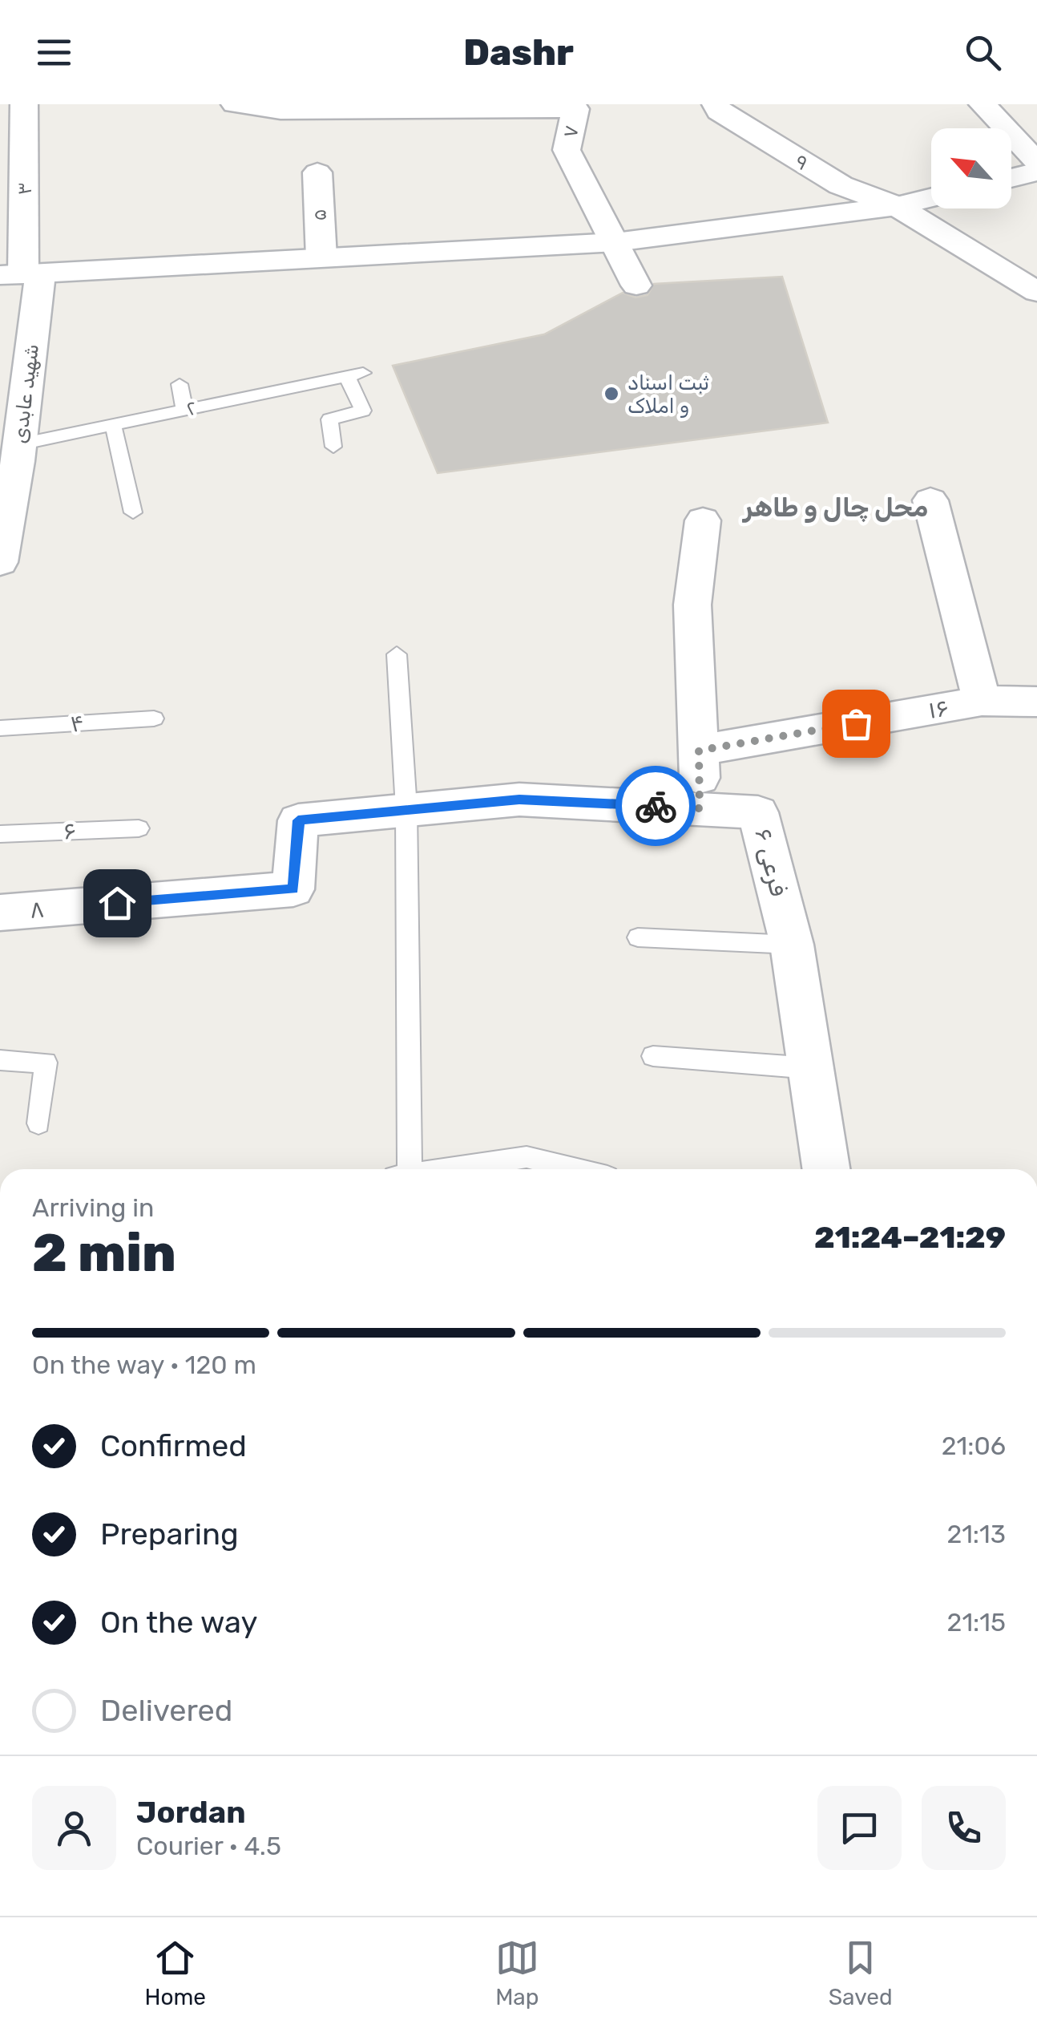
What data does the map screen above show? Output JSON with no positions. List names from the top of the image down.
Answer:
{
  "streets": {
    "street": [
      "۷",
      "۹",
      "۳",
      "۵",
      "شهید عابدی",
      "۱۶",
      "فرعی ۶",
      "۸"
    ],
    "lane": ["۲", "۴", "۶"]
  },
  "crossings": [
    ["۳", "شهید عابدی"],
    ["شهید عابدی", "۲"],
    ["فرعی ۶", "۸"]
  ],
  "districts": ["محل چال و طاهر"],
  "places": ["ثبت اسناد و املاک"],
  "north": "top left",
  "page": {
    "header": "Dashr",
    "heading": ["2 min", "Arriving in", "21:24–21:29"],
    "panel": ["Jordan", "Courier · 4.5"],
    "bar": "On the way · 120 m",
    "list": [
      ["Confirmed", "21:06"],
      ["Preparing", "21:13"],
      ["On the way", "21:15"],
      "Delivered"
    ],
    "tabs": ["Home", "Map", "Saved"]
  }
}
